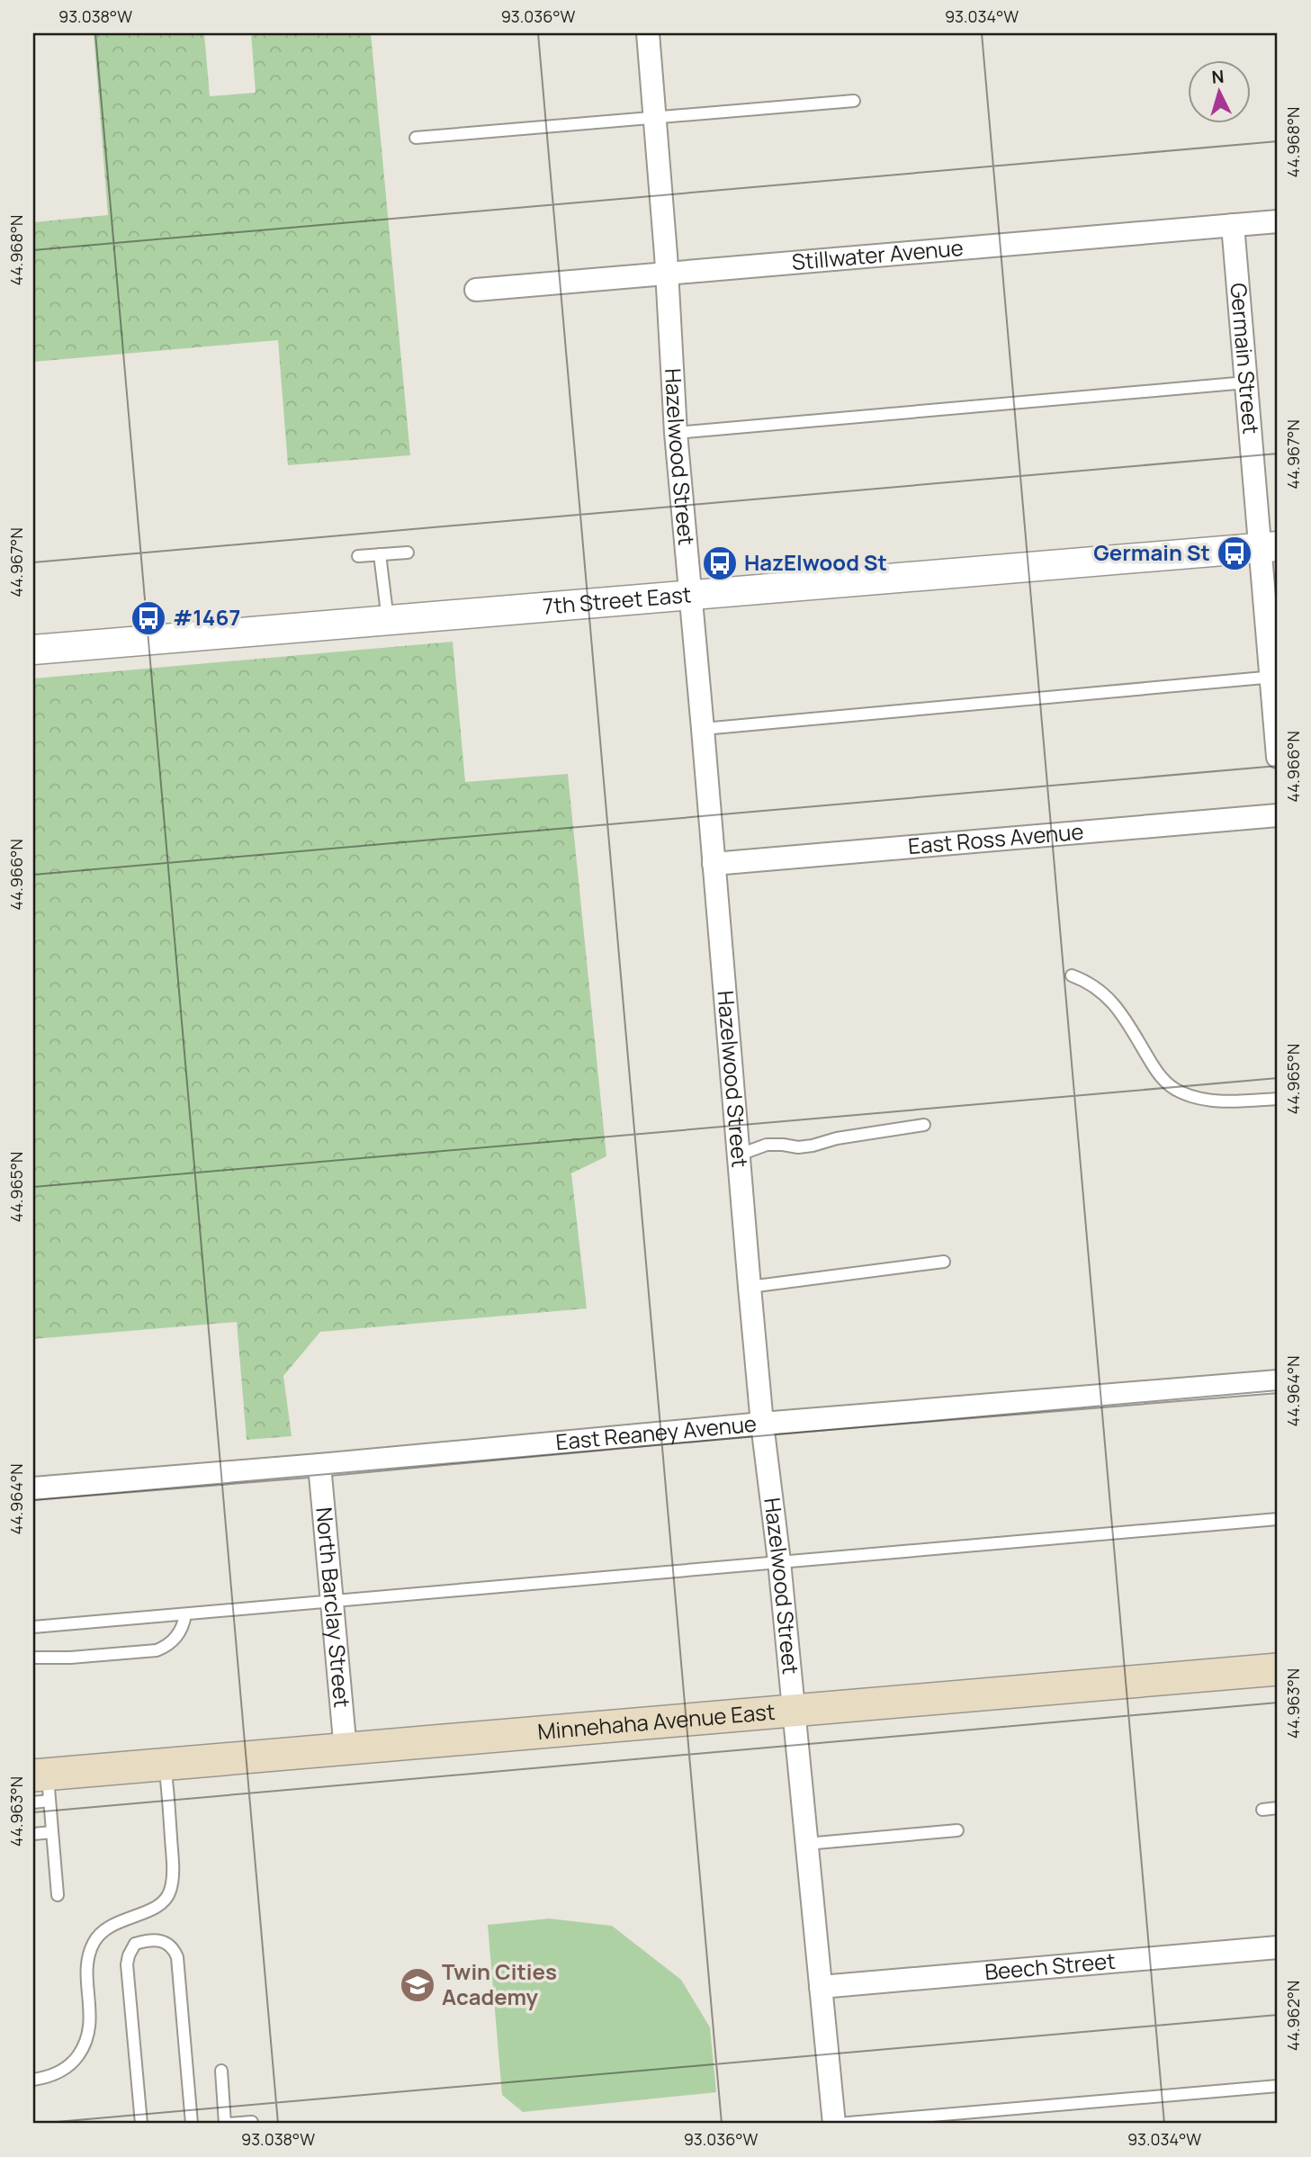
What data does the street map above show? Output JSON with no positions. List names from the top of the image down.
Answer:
{
  "streets": {
    "main road": ["Minnehaha Avenue East"],
    "street": [
      "Stillwater Avenue",
      "Germain Street",
      "Hazelwood Street",
      "7th Street East",
      "East Ross Avenue",
      "East Reaney Avenue",
      "North Barclay Street",
      "Beech Street"
    ]
  },
  "crossings": [
    ["Stillwater Avenue", "Germain Street"],
    ["Stillwater Avenue", "Hazelwood Street"],
    ["Germain Street", "7th Street East"],
    ["Hazelwood Street", "7th Street East"],
    ["Hazelwood Street", "East Ross Avenue"],
    ["Hazelwood Street", "East Reaney Avenue"],
    ["Hazelwood Street", "Minnehaha Avenue East"],
    ["Hazelwood Street", "Beech Street"],
    ["East Reaney Avenue", "North Barclay Street"],
    ["North Barclay Street", "Minnehaha Avenue East"]
  ],
  "places": {
    "bus stop": ["Germain St", "HazElwood St", "#1467"],
    "school or university": ["Twin Cities Academy"]
  },
  "north": "top",
  "coordinates": [
    "93.038°W",
    "93.036°W",
    "93.034°W",
    "44.968°N",
    "44.967°N",
    "44.966°N",
    "44.965°N",
    "44.964°N",
    "44.963°N",
    "44.962°N"
  ]
}
